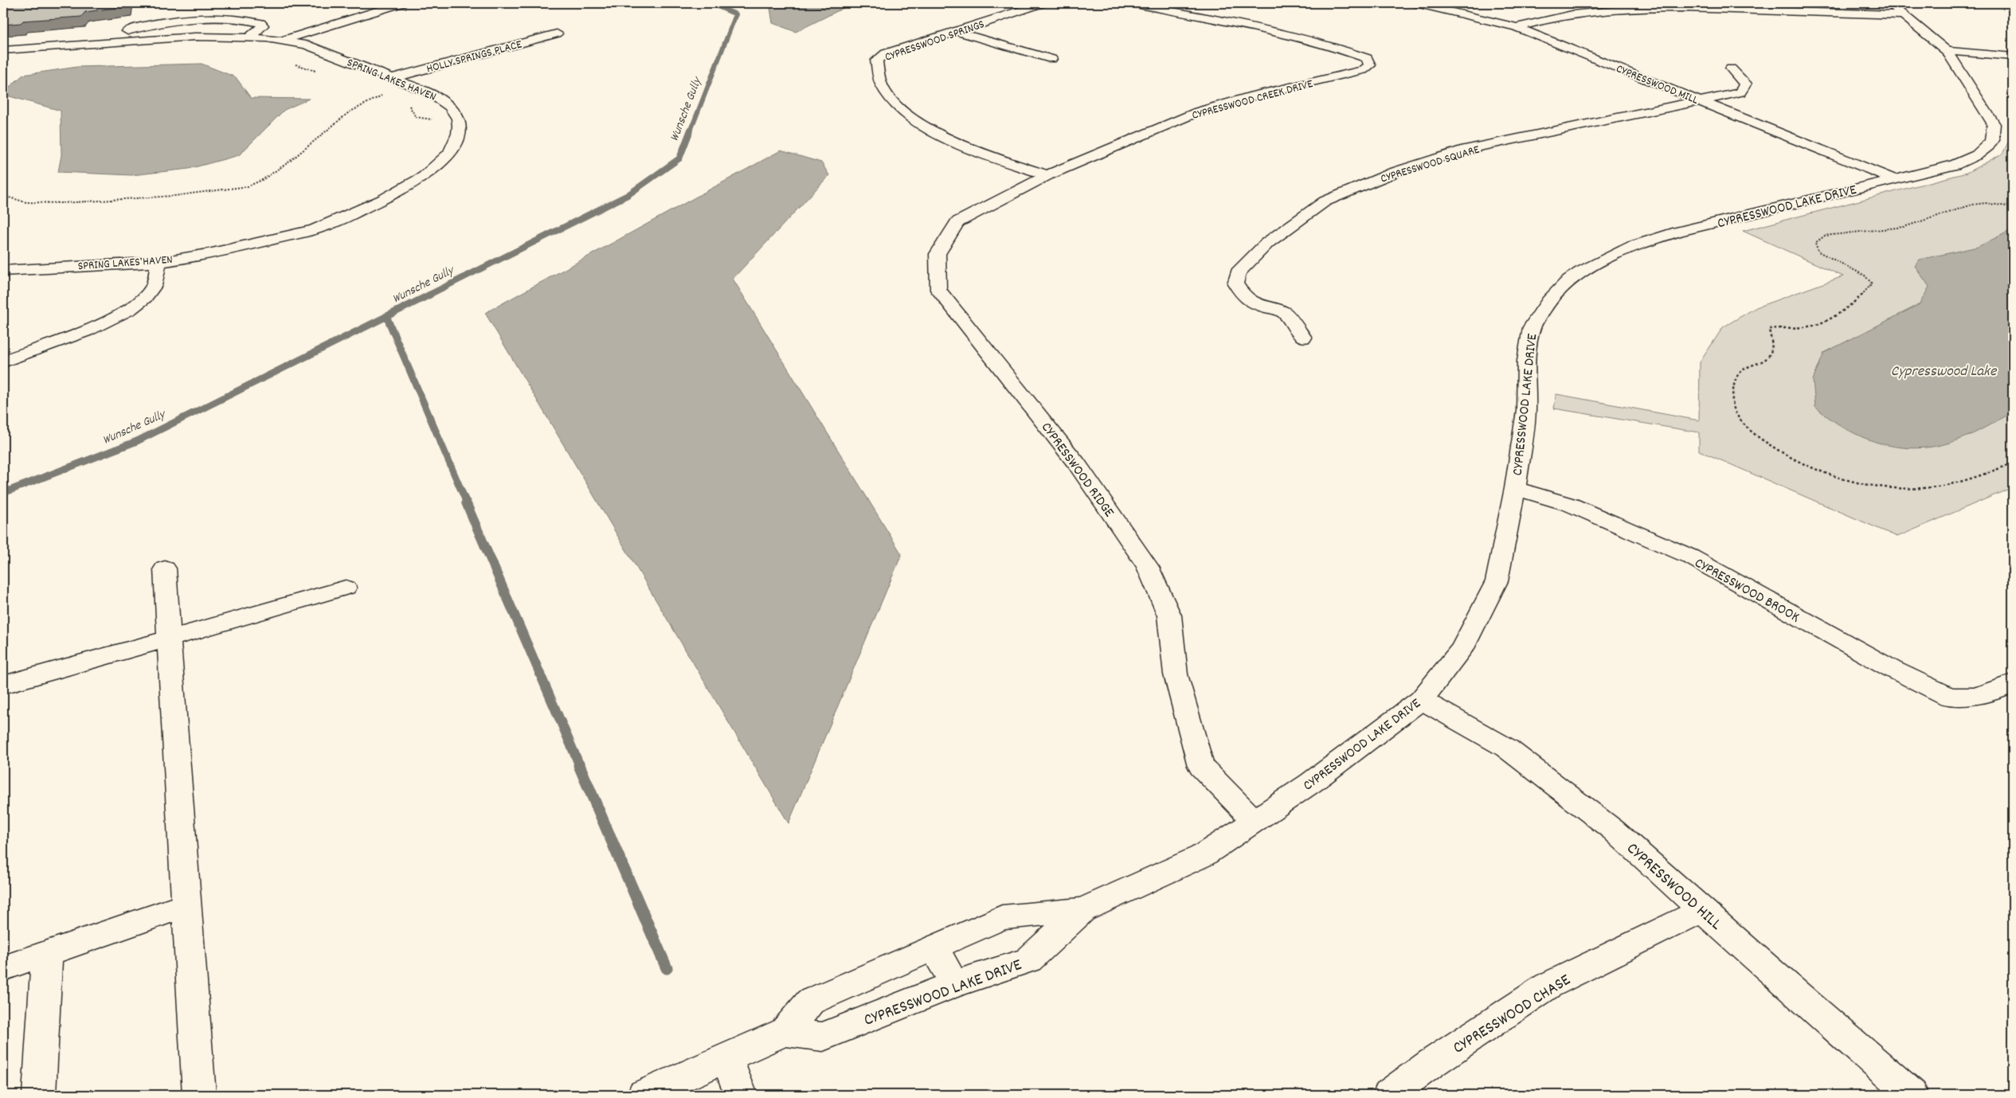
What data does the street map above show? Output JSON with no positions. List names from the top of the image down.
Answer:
{
  "streets": {
    "street": [
      "CYPRESSWOOD SPRINGS",
      "HOLLY SPRINGS PLACE",
      "SPRING LAKES HAVEN",
      "CYPRESSWOOD MILL",
      "CYPRESSWOOD CREEK DRIVE",
      "CYPRESSWOOD SQUARE",
      "CYPRESSWOOD LAKE DRIVE",
      "CYPRESSWOOD RIDGE",
      "CYPRESSWOOD BROOK",
      "CYPRESSWOOD HILL",
      "CYPRESSWOOD CHASE"
    ]
  },
  "crossings": [
    ["CYPRESSWOOD SPRINGS", "CYPRESSWOOD CREEK DRIVE"],
    ["CYPRESSWOOD SPRINGS", "CYPRESSWOOD RIDGE"],
    ["HOLLY SPRINGS PLACE", "SPRING LAKES HAVEN"],
    ["CYPRESSWOOD MILL", "CYPRESSWOOD SQUARE"],
    ["CYPRESSWOOD MILL", "CYPRESSWOOD LAKE DRIVE"],
    ["CYPRESSWOOD CREEK DRIVE", "CYPRESSWOOD RIDGE"],
    ["CYPRESSWOOD LAKE DRIVE", "CYPRESSWOOD RIDGE"],
    ["CYPRESSWOOD LAKE DRIVE", "CYPRESSWOOD BROOK"],
    ["CYPRESSWOOD LAKE DRIVE", "CYPRESSWOOD HILL"],
    ["CYPRESSWOOD HILL", "CYPRESSWOOD CHASE"]
  ],
  "water": ["Wunsche Gully", "Cypresswood Lake"]
}
